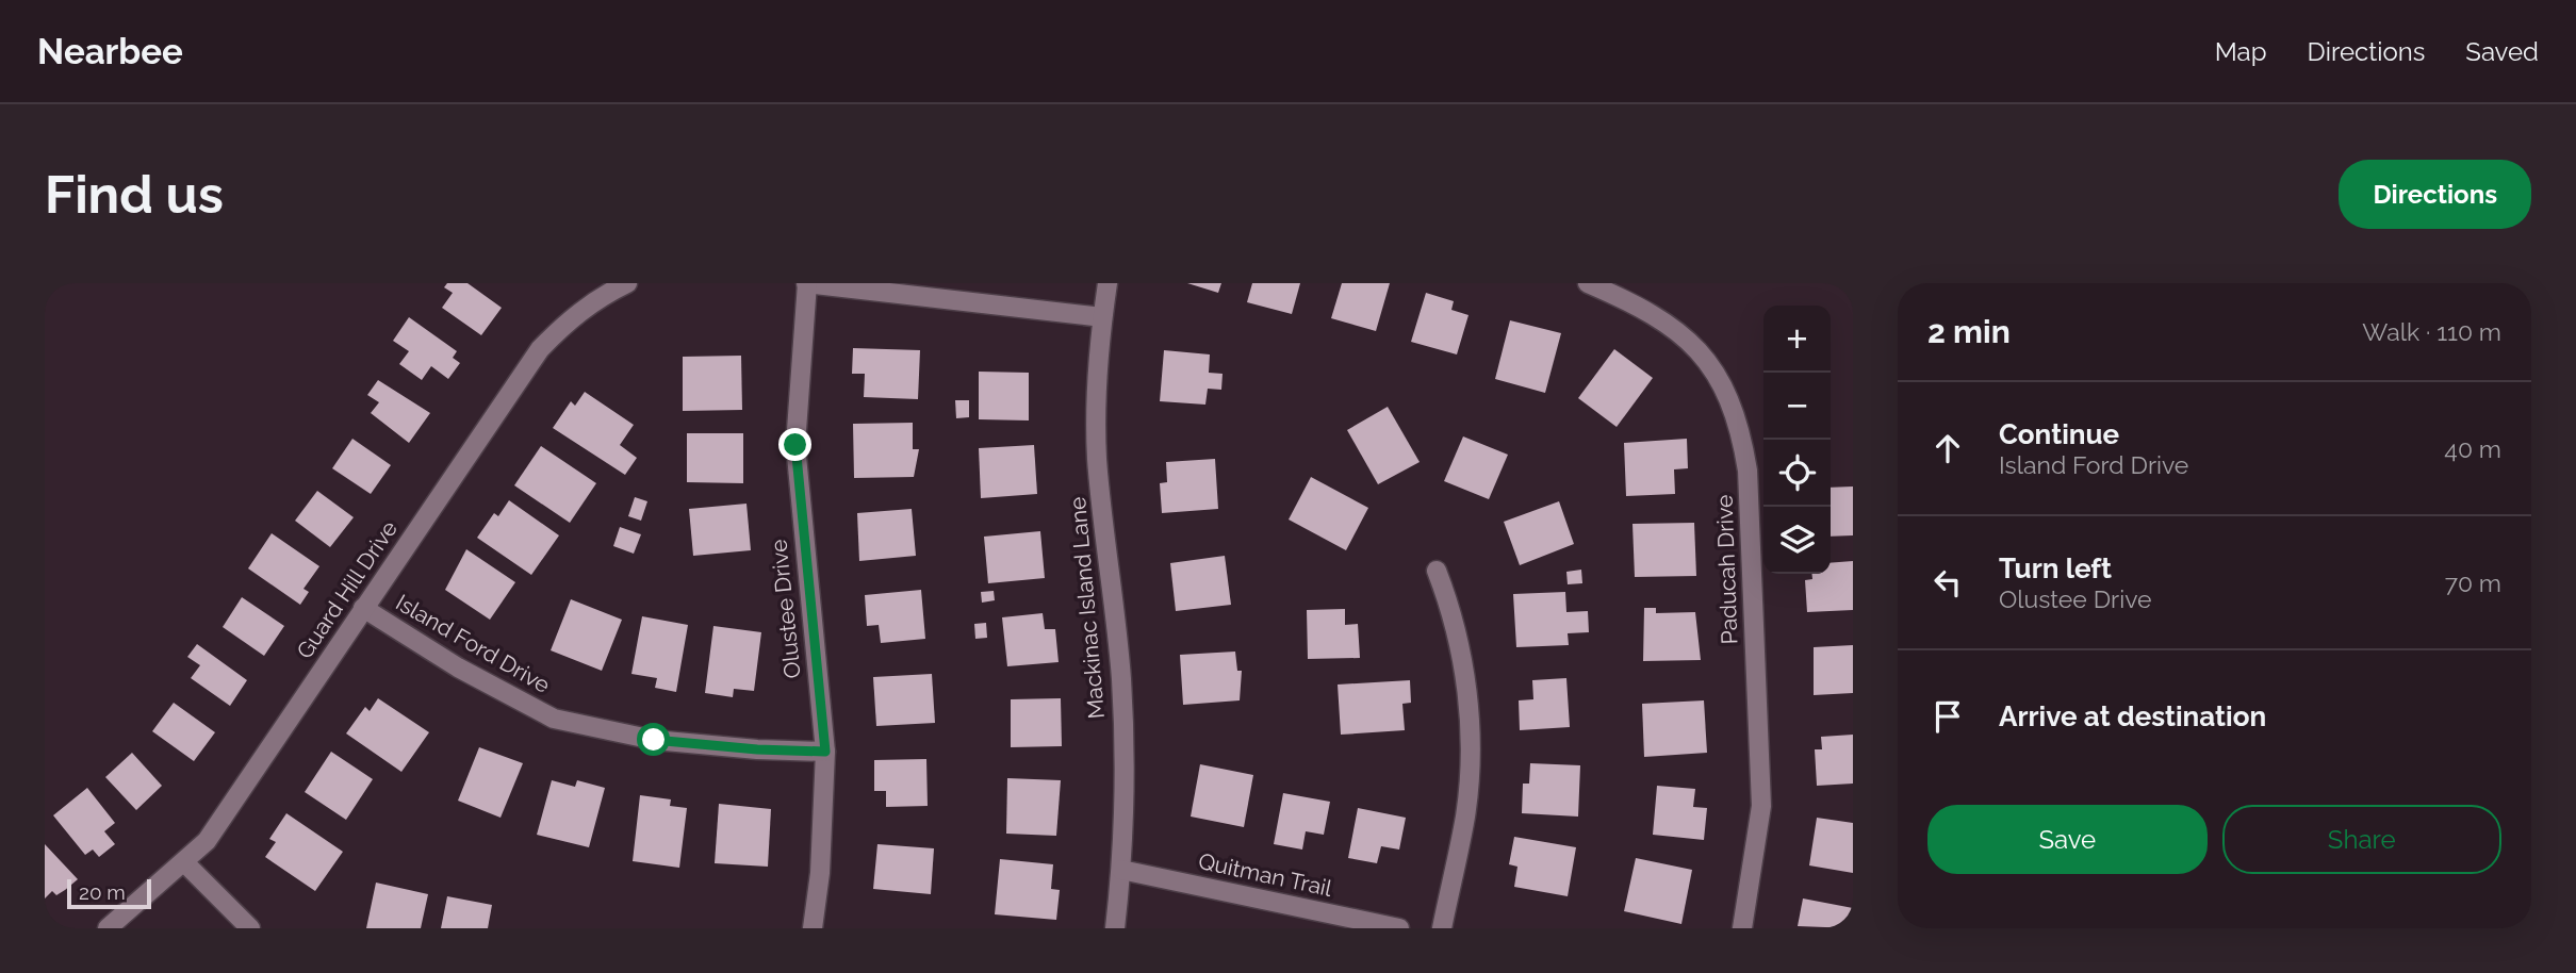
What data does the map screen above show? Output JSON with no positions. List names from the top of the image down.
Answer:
{
  "streets": {
    "street": [
      "Paducah Drive",
      "Guard Hill Drive",
      "Mackinac Island Lane",
      "Olustee Drive",
      "Island Ford Drive",
      "Quitman Trail"
    ]
  },
  "crossings": [
    ["Guard Hill Drive", "Island Ford Drive"],
    ["Mackinac Island Lane", "Quitman Trail"],
    ["Olustee Drive", "Island Ford Drive"]
  ],
  "scale_bar": "20 m",
  "page": {
    "header": "Nearbee",
    "nav": ["Map", "Directions", "Saved"],
    "buttons": [
      "Directions",
      ["Save", "Share"]
    ],
    "title": "Find us",
    "heading": ["2 min", "Walk · 110 m"],
    "map_buttons": ["+", "−"],
    "list": [
      ["Continue", "Island Ford Drive", "40 m"],
      ["Turn left", "Olustee Drive", "70 m"],
      "Arrive at destination"
    ],
    "scale": "20 m"
  }
}
